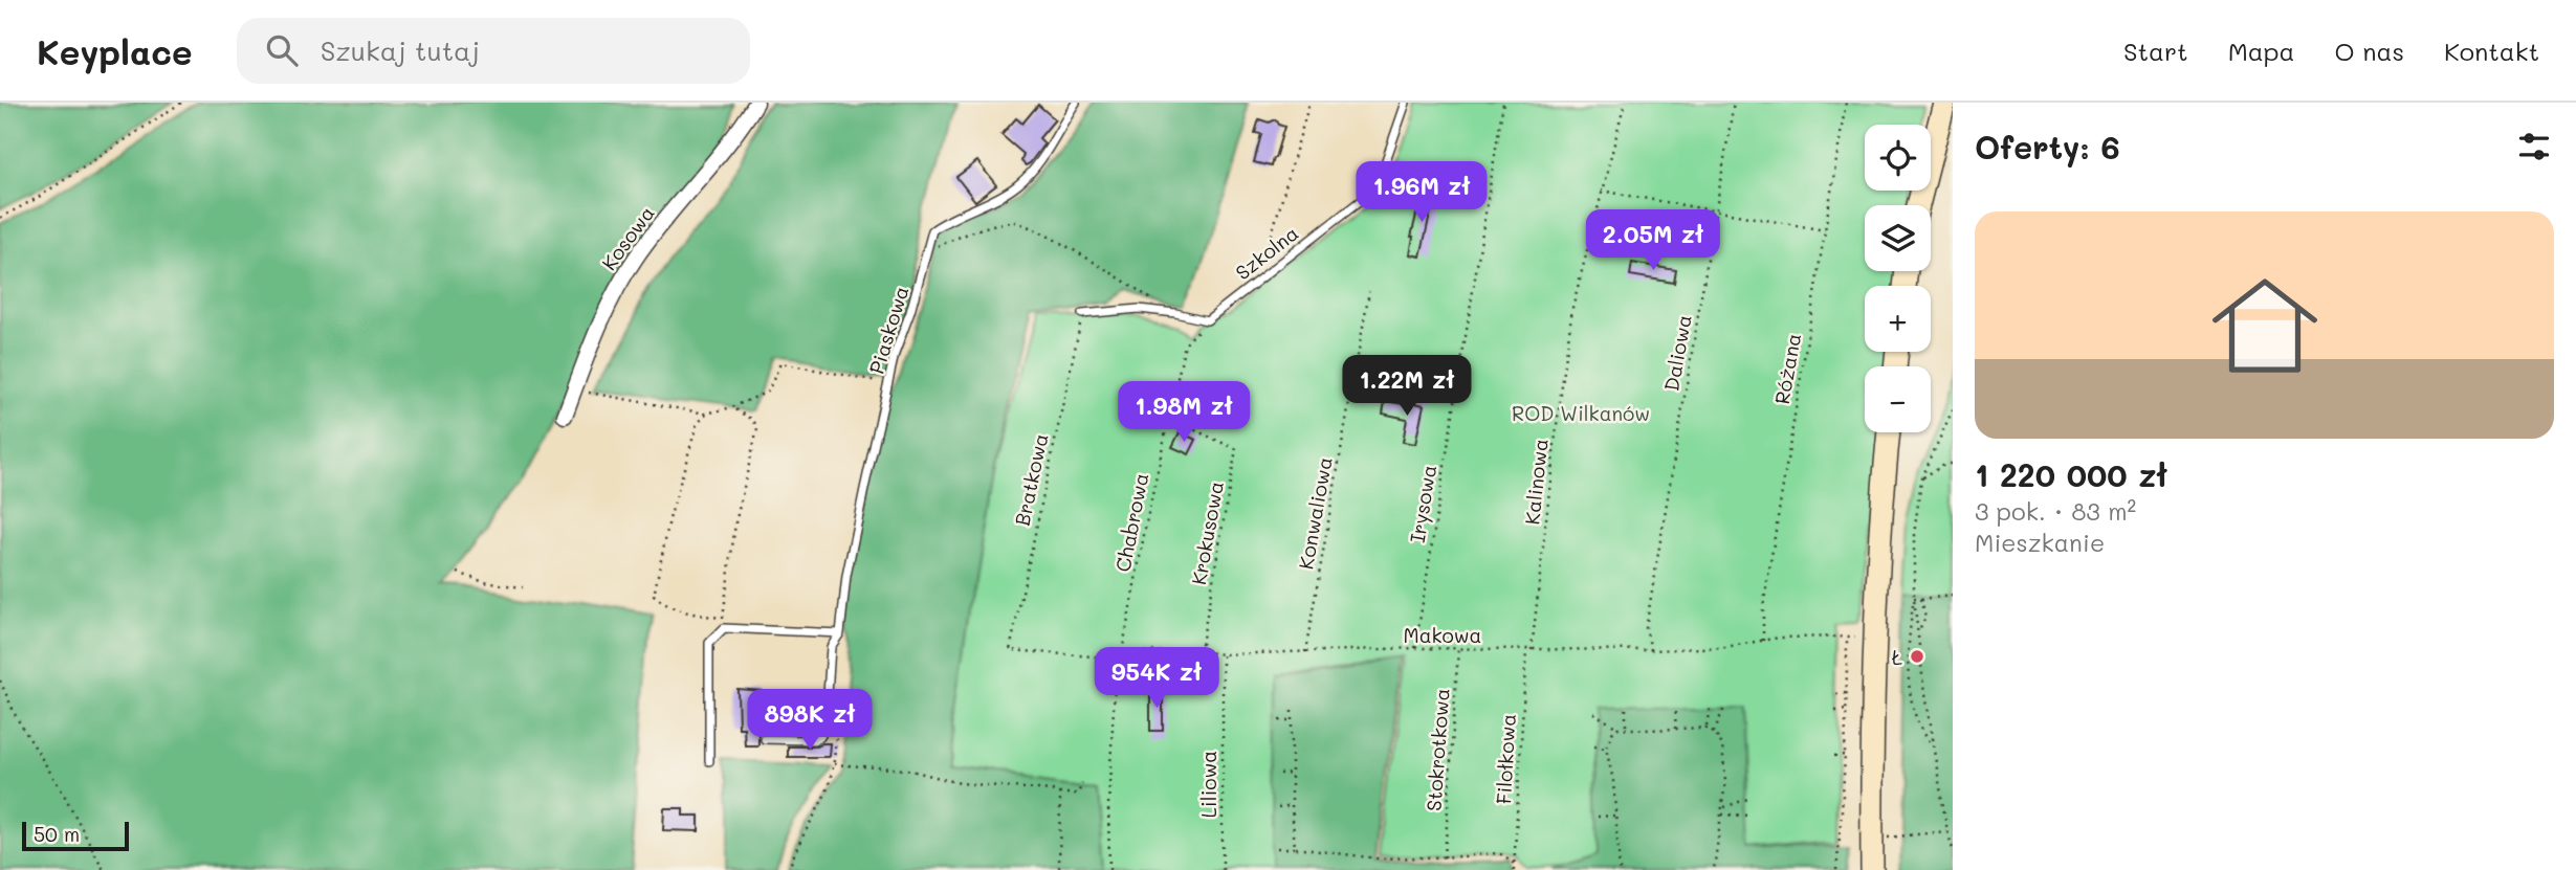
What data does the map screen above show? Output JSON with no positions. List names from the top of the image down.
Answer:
{
  "streets": {
    "street": ["Kosowa"],
    "lane": ["Szkolna", "Piaskowa"],
    "path": [
      "Daliowa",
      "Różana",
      "Bratkowa",
      "Kalinowa",
      "Irysowa",
      "Konwaliowa",
      "Chabrowa",
      "Krokusowa",
      "Makowa",
      "Stokrotkowa",
      "Filołkowa",
      "Liliowa"
    ]
  },
  "crossings": [
    ["Szkolna", "Chabrowa"],
    ["Daliowa", "Makowa"],
    ["Różana", "Makowa"],
    ["Bratkowa", "Makowa"],
    ["Kalinowa", "Makowa"],
    ["Kalinowa", "Filołkowa"],
    ["Irysowa", "Makowa"],
    ["Konwaliowa", "Makowa"],
    ["Chabrowa", "Krokusowa"],
    ["Chabrowa", "Makowa"],
    ["Krokusowa", "Makowa"],
    ["Makowa", "Stokrotkowa"],
    ["Makowa", "Filołkowa"],
    ["Makowa", "Liliowa"]
  ],
  "parks": ["ROD Wilkanów"],
  "places": ["Ł"],
  "scale_bar": "50 m",
  "page": {
    "header": "Keyplace",
    "search": "Szukaj tutaj",
    "nav": [
      "Start",
      "Mapa",
      "O nas",
      "Kontakt"
    ],
    "heading": "Oferty: 6",
    "map_buttons": ["+", "−"],
    "price": [
      "1.96M zł",
      "2.05M zł",
      "1.22M zł",
      "1.98M zł",
      "954K zł",
      "898K zł"
    ],
    "list": [
      {
        "name": "1 220 000 zł",
        "note": "3 pok. · 83 m² · Mieszkanie"
      }
    ],
    "scale": "50 m"
  }
}
